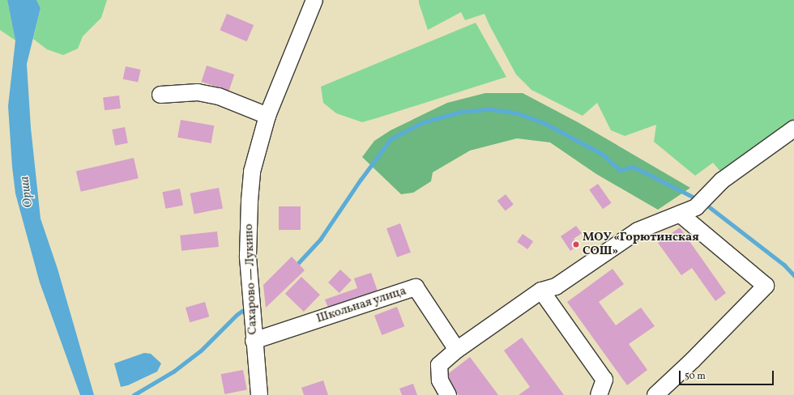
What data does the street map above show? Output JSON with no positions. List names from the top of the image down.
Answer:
{
  "streets": {
    "street": ["Сахарово — Лукино", "Школьная улица"]
  },
  "crossings": [
    ["Сахарово — Лукино", "Школьная улица"]
  ],
  "water": ["Орша"],
  "places": ["МОУ «Горютинская СОШ»"],
  "scale_bar": "50 m"
}
